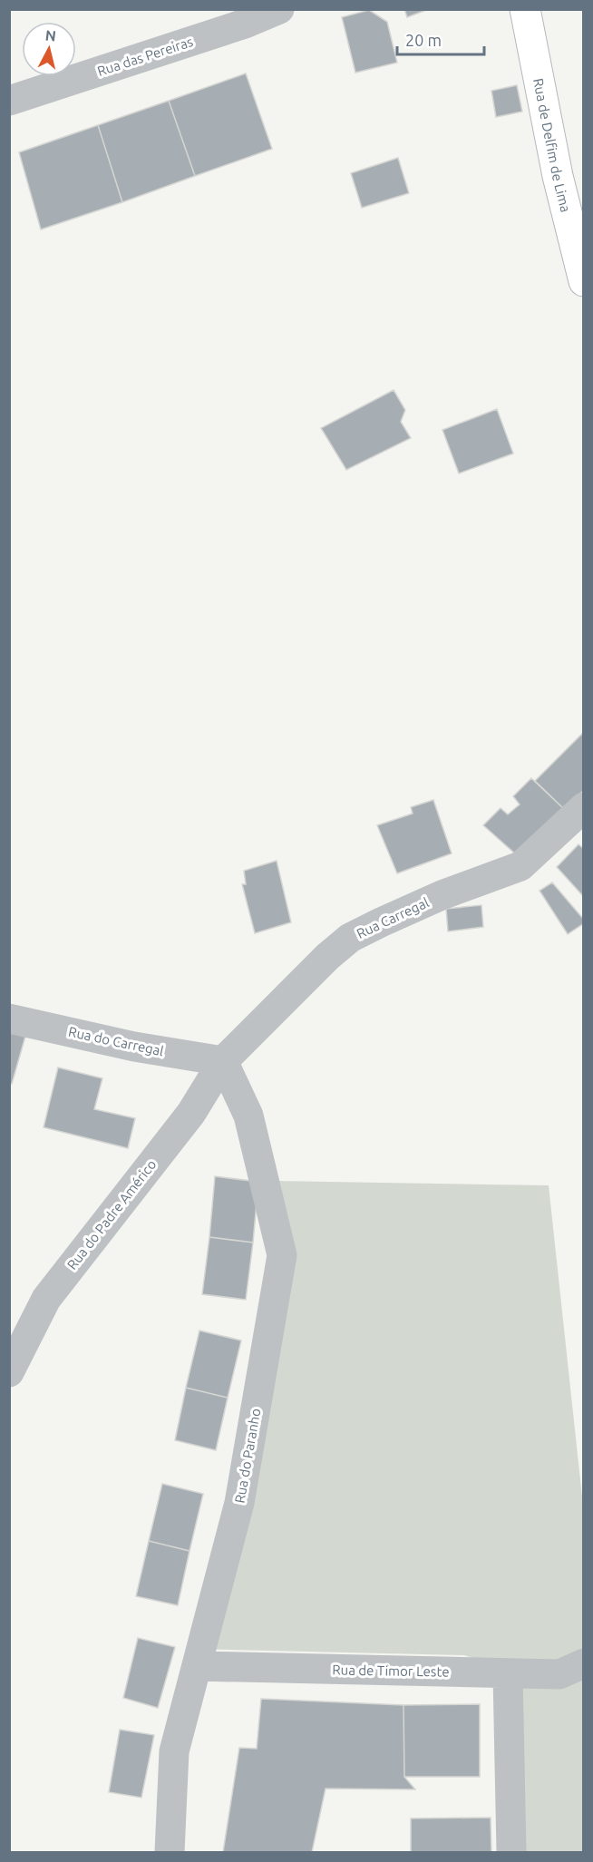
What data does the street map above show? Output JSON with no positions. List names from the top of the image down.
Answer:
{
  "streets": {
    "main road": ["Rua de Delfim de Lima"],
    "street": [
      "Rua das Pereiras",
      "Rua Carregal",
      "Rua do Carregal",
      "Rua do Padre Américo",
      "Rua do Paranho",
      "Rua de Timor Leste"
    ]
  },
  "crossings": [
    ["Rua Carregal", "Rua do Carregal"],
    ["Rua Carregal", "Rua do Padre Américo"],
    ["Rua Carregal", "Rua do Paranho"],
    ["Rua do Carregal", "Rua do Padre Américo"],
    ["Rua do Carregal", "Rua do Paranho"],
    ["Rua do Padre Américo", "Rua do Paranho"],
    ["Rua do Paranho", "Rua de Timor Leste"]
  ],
  "scale_bar": "20 m",
  "north": "top"
}
